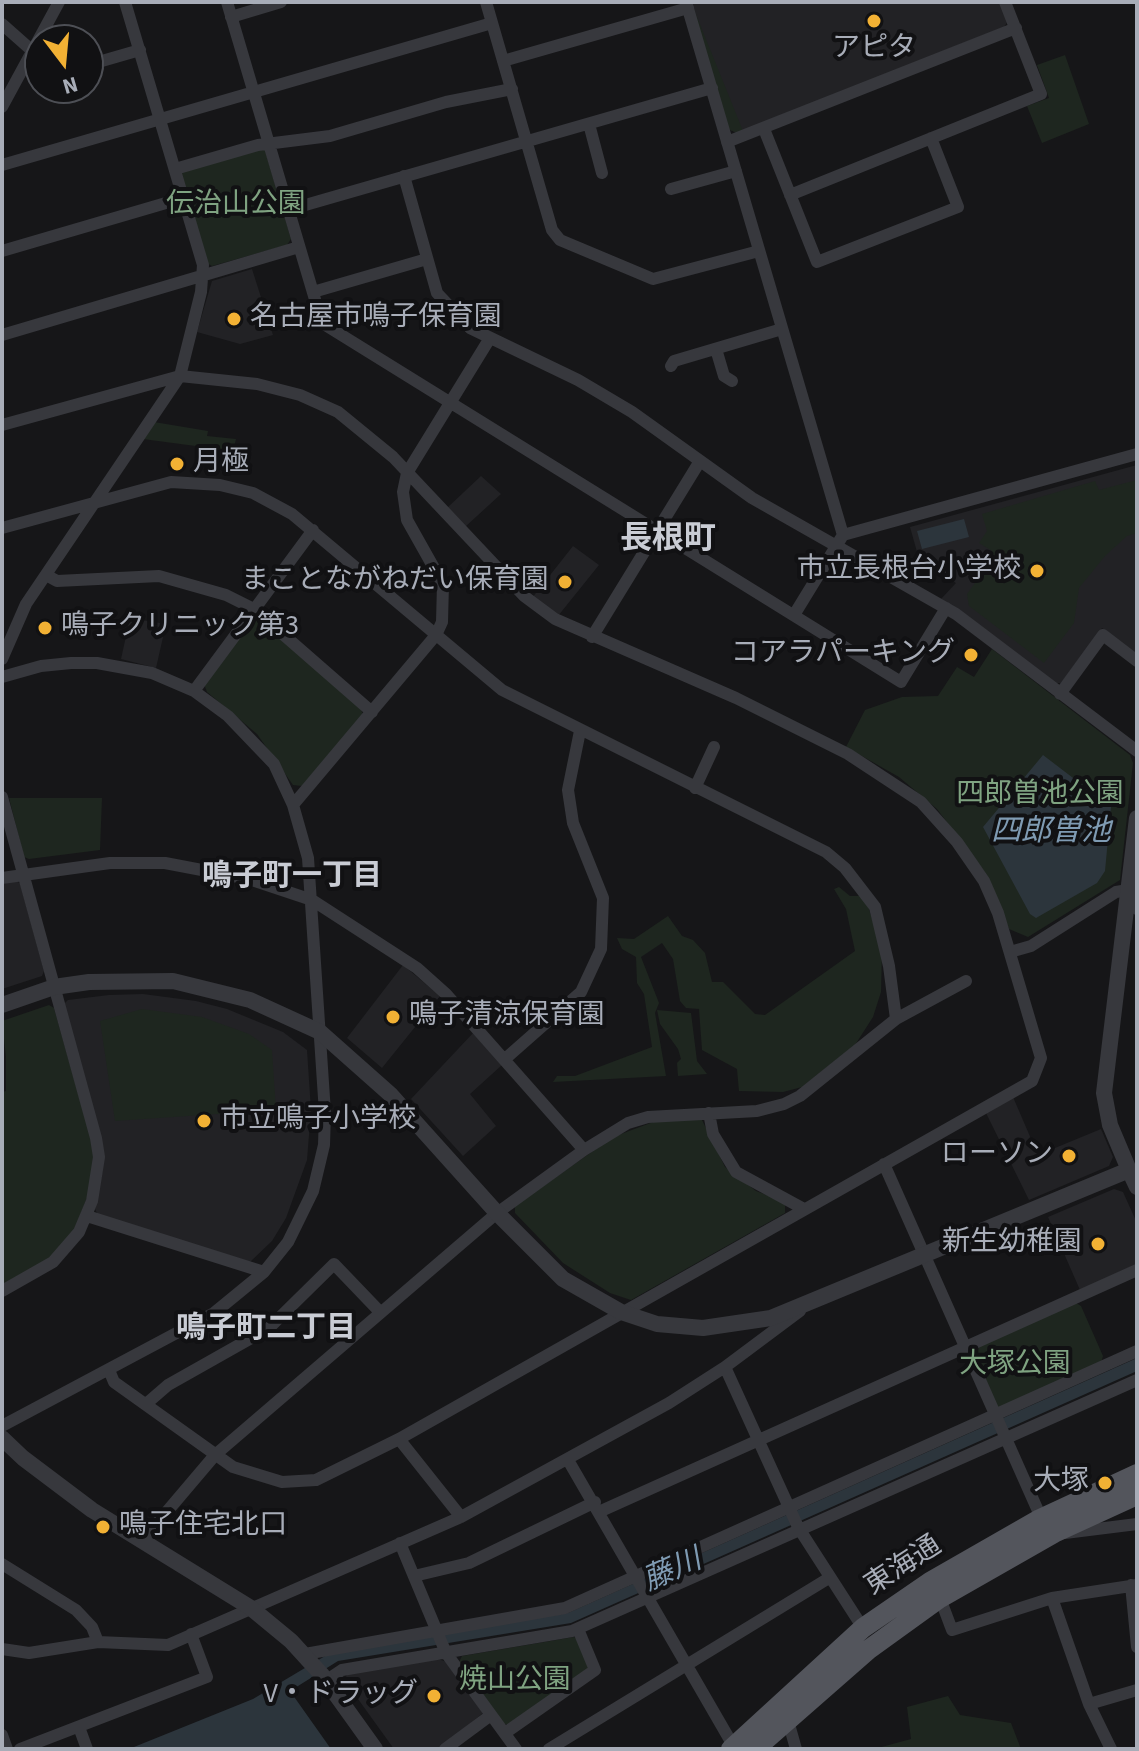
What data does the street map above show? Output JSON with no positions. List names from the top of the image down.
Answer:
{
  "streets": {
    "main road": ["東海通"]
  },
  "districts": ["長根町", "鳴子町一丁目", "鳴子町二丁目"],
  "water": ["四郎曽池", "藤川"],
  "parks": [
    "伝治山公園",
    "四郎曽池公園",
    "大塚公園",
    "焼山公園"
  ],
  "places": [
    "アピタ",
    "名古屋市鳴子保育園",
    "月極",
    "市立長根台小学校",
    "まことながねだい保育園",
    "鳴子クリニック第3",
    "コアラパーキング",
    "鳴子清涼保育園",
    "市立鳴子小学校",
    "ローソン",
    "新生幼稚園",
    "大塚",
    "鳴子住宅北口",
    "V・ドラッグ"
  ],
  "north": "bottom"
}
